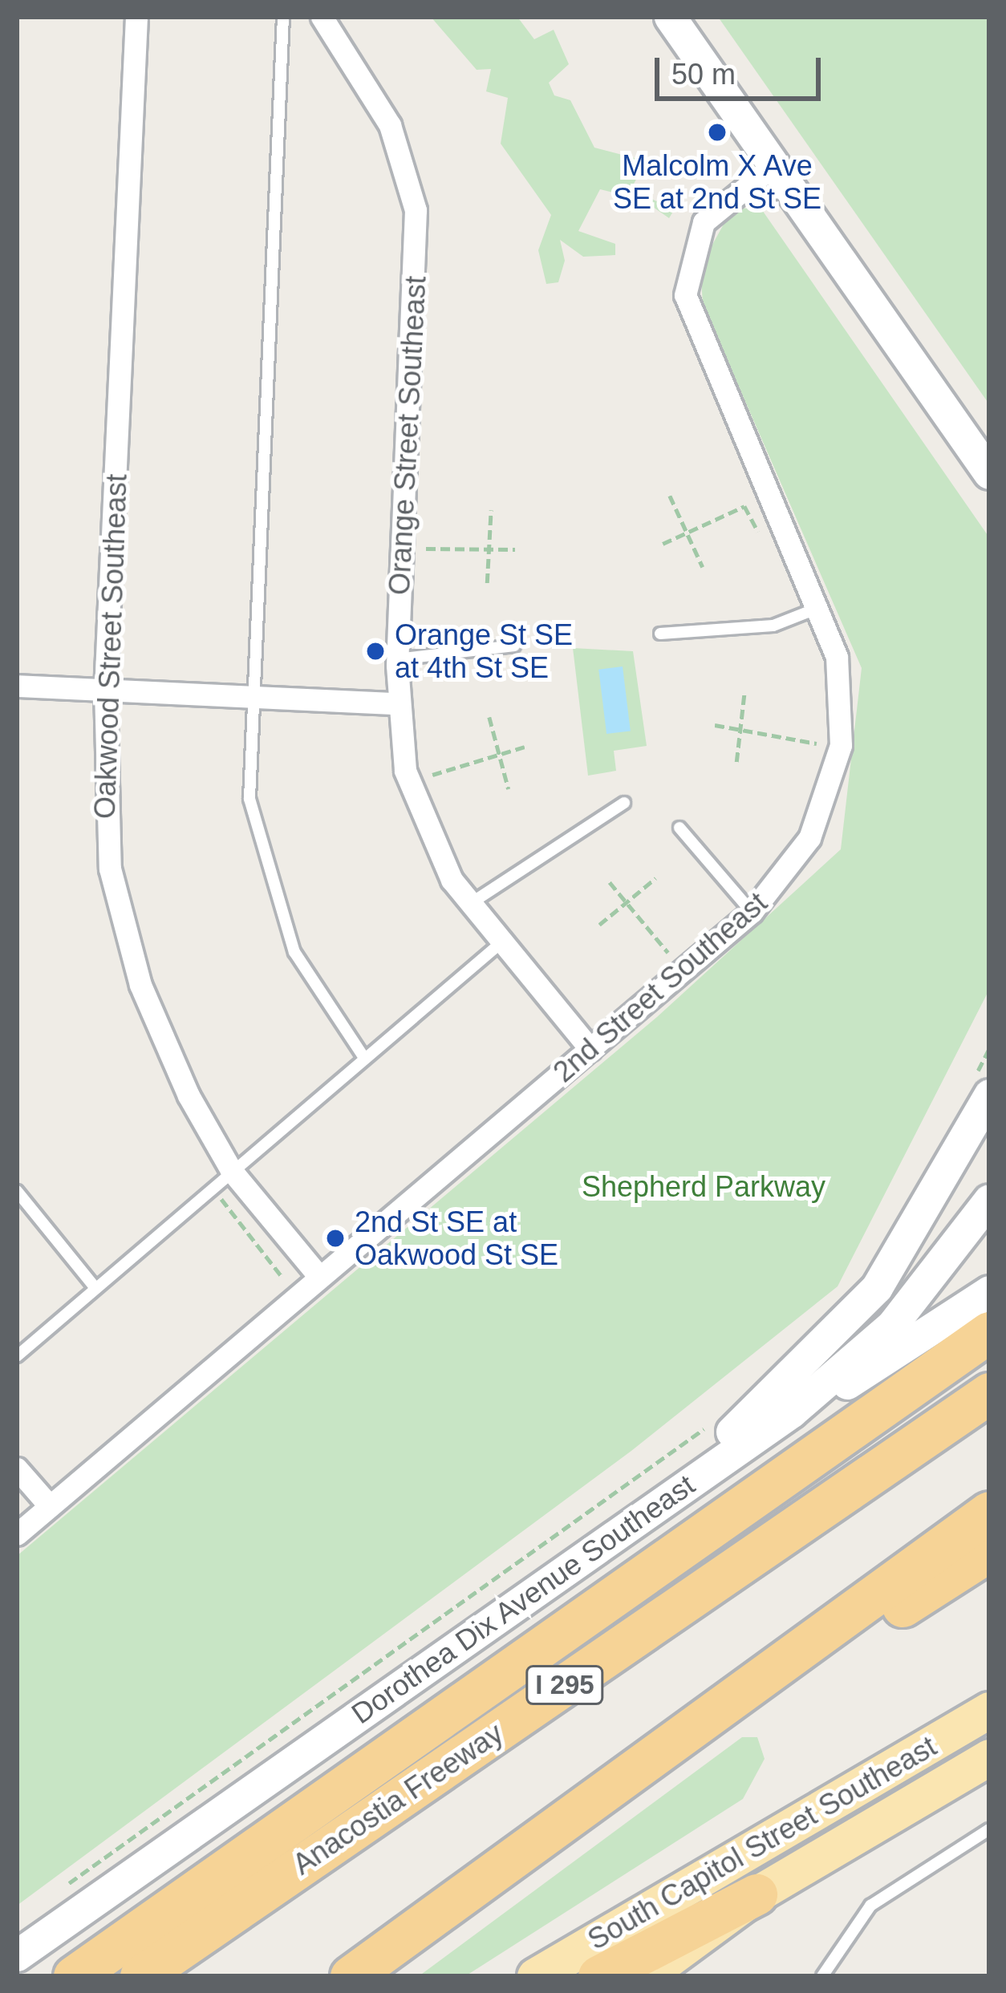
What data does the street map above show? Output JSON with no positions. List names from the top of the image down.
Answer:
{
  "streets": {
    "highway": ["I 295", "Anacostia Freeway"],
    "main road": ["Dorothea Dix Avenue Southeast", "South Capitol Street Southeast"],
    "street": ["Orange Street Southeast", "Oakwood Street Southeast", "2nd Street Southeast"]
  },
  "crossings": [
    ["Orange Street Southeast", "2nd Street Southeast"],
    ["Oakwood Street Southeast", "2nd Street Southeast"]
  ],
  "parks": ["Shepherd Parkway"],
  "places": ["Malcolm X Ave SE at 2nd St SE", "Orange St SE at 4th St SE", "2nd St SE at Oakwood St SE"],
  "scale_bar": "50 m"
}
